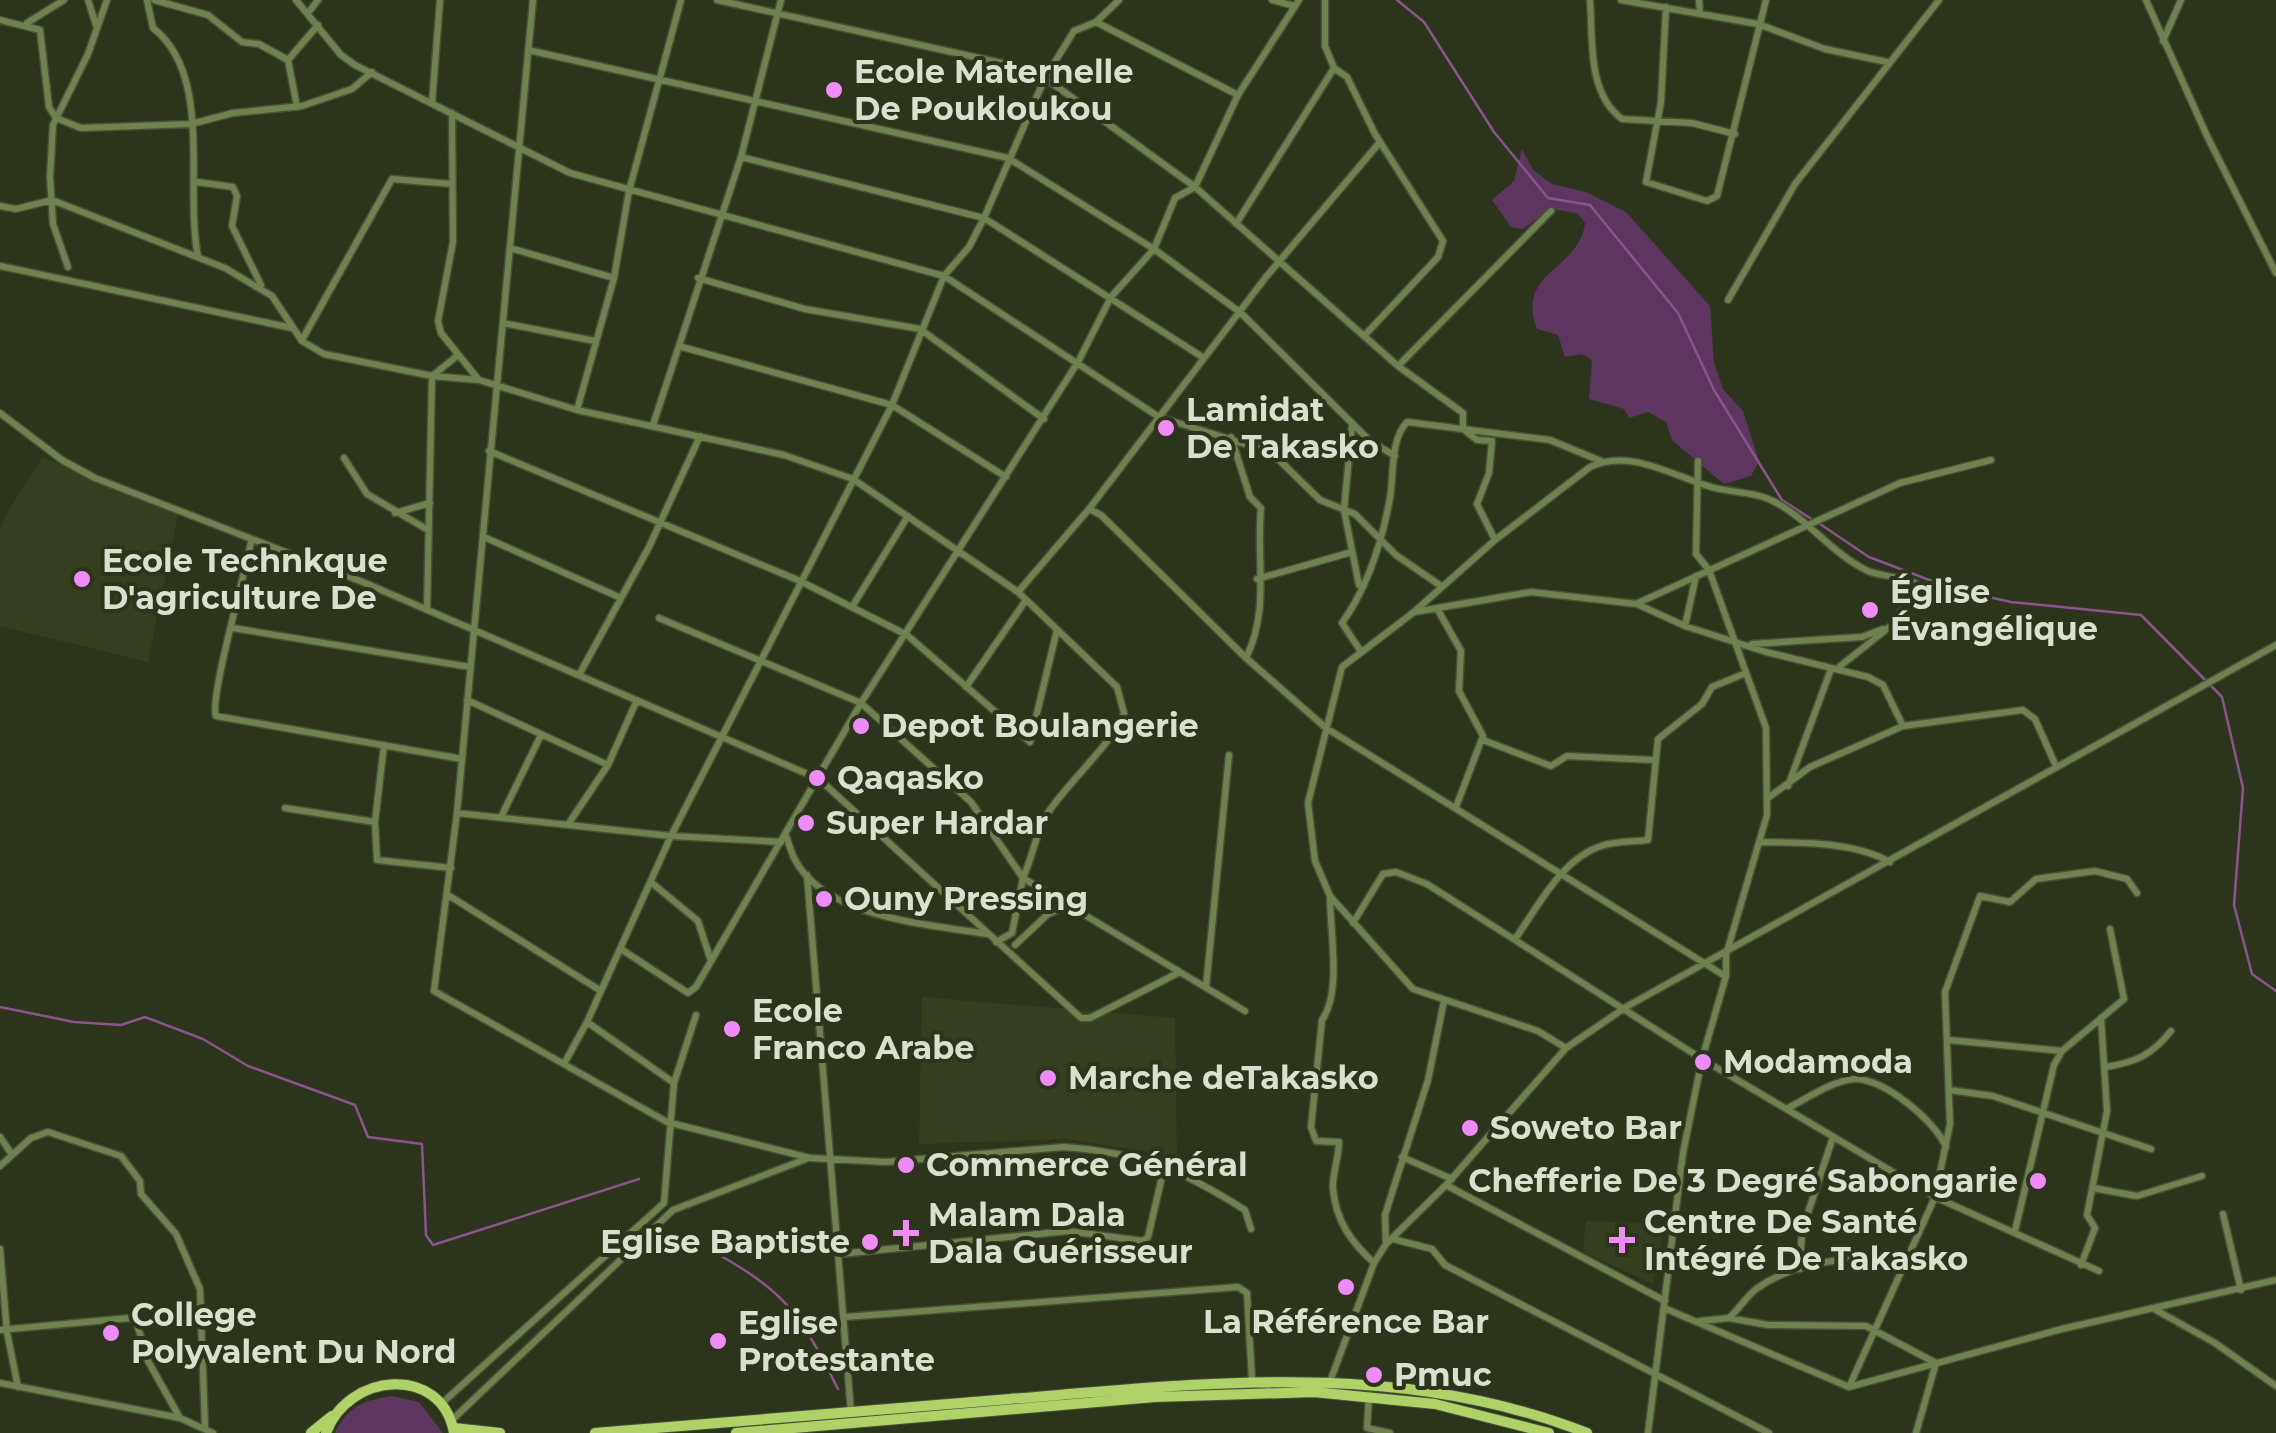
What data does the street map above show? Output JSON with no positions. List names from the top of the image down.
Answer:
{
  "places": {
    "other": [
      "Ecole Maternelle De Poukloukou",
      "Lamidat De Takasko",
      "Ecole Technkque D'agriculture De",
      "Église Évangélique",
      "Depot Boulangerie",
      "Qaqasko",
      "Super Hardar",
      "Ouny Pressing",
      "Ecole Franco Arabe",
      "Modamoda",
      "Marche deTakasko",
      "Soweto Bar",
      "Commerce Général",
      "Chefferie De 3 Degré Sabongarie",
      "Eglise Baptiste",
      "La Référence Bar",
      "College Polyvalent Du Nord",
      "Eglise Protestante",
      "Pmuc"
    ],
    "health": ["Malam Dala Dala Guérisseur", "Centre De Santé Intégré De Takasko"]
  }
}
